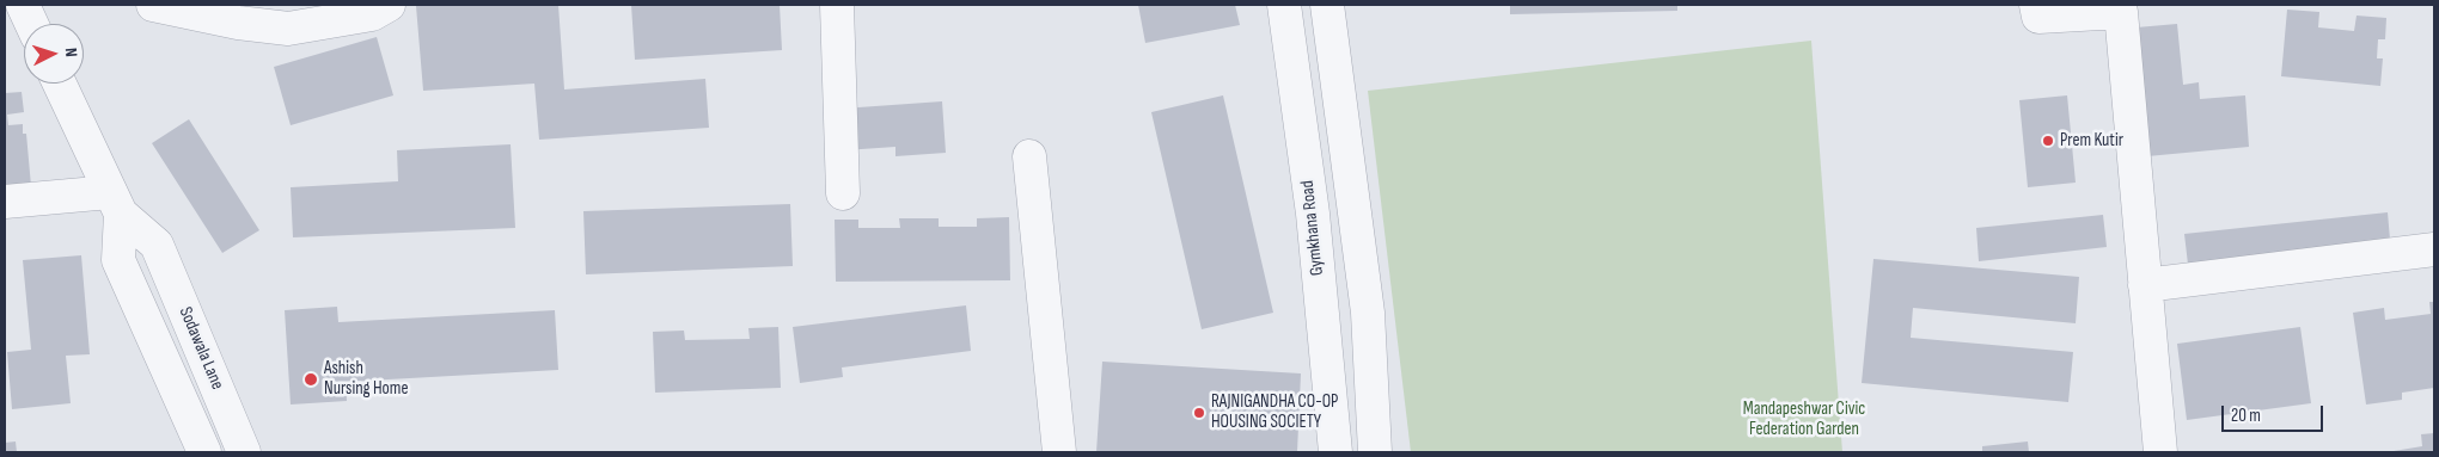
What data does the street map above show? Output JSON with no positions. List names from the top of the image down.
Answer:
{
  "streets": {
    "street": ["Gymkhana Road", "Sodawala Lane"]
  },
  "parks": ["Mandapeshwar Civic Federation Garden"],
  "places": ["Prem Kutir", "Ashish Nursing Home", "RAJNIGANDHA CO-OP HOUSING SOCIETY"],
  "scale_bar": "20 m",
  "north": "right"
}
